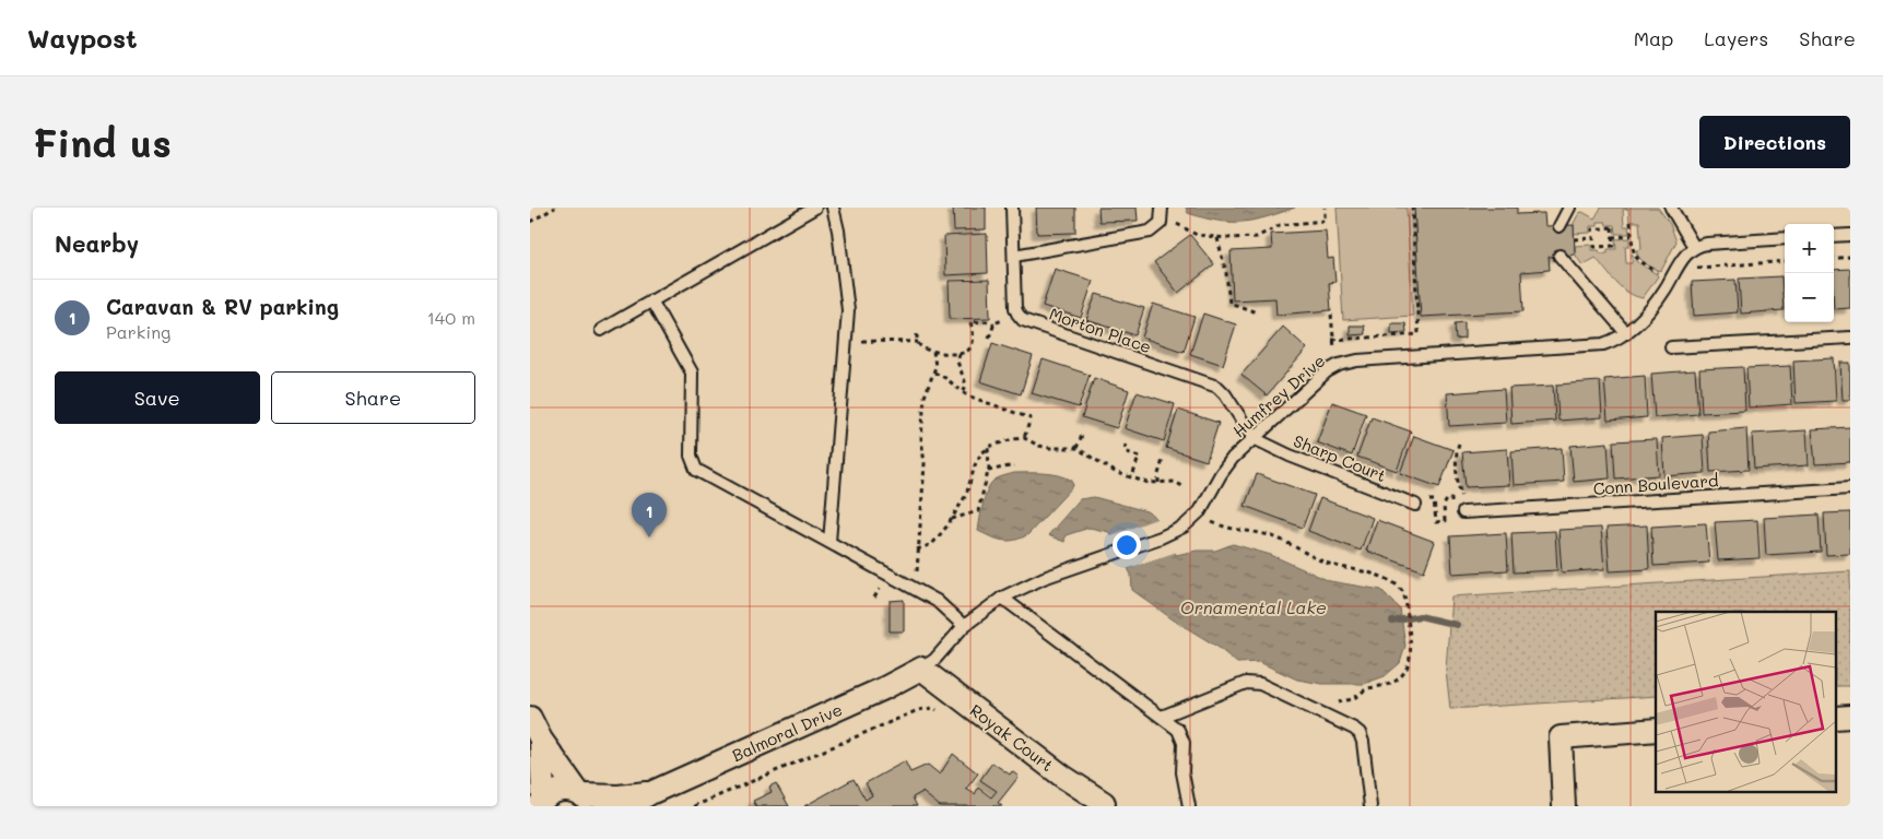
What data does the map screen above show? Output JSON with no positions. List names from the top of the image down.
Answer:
{
  "streets": {
    "street": ["Balmoral Drive", "Royak Court"],
    "lane": [
      "Morton Place",
      "Humfrey Drive",
      "Sharp Court",
      "Conn Boulevard"
    ]
  },
  "crossings": [
    ["Morton Place", "Humfrey Drive"],
    ["Morton Place", "Sharp Court"],
    ["Humfrey Drive", "Sharp Court"],
    ["Humfrey Drive", "Balmoral Drive"],
    ["Humfrey Drive", "Royak Court"],
    ["Balmoral Drive", "Royak Court"]
  ],
  "water": ["Ornamental Lake"],
  "page": {
    "header": "Waypost",
    "nav": ["Map", "Layers", "Share"],
    "buttons": [
      "Directions",
      ["Save", "Share"]
    ],
    "title": "Find us",
    "heading": "Nearby",
    "map_buttons": ["+", "−"],
    "list": [
      {
        "mark": "1",
        "name": "Caravan & RV parking",
        "note": "Parking",
        "value": "140 m"
      }
    ],
    "pins": "1"
  }
}
